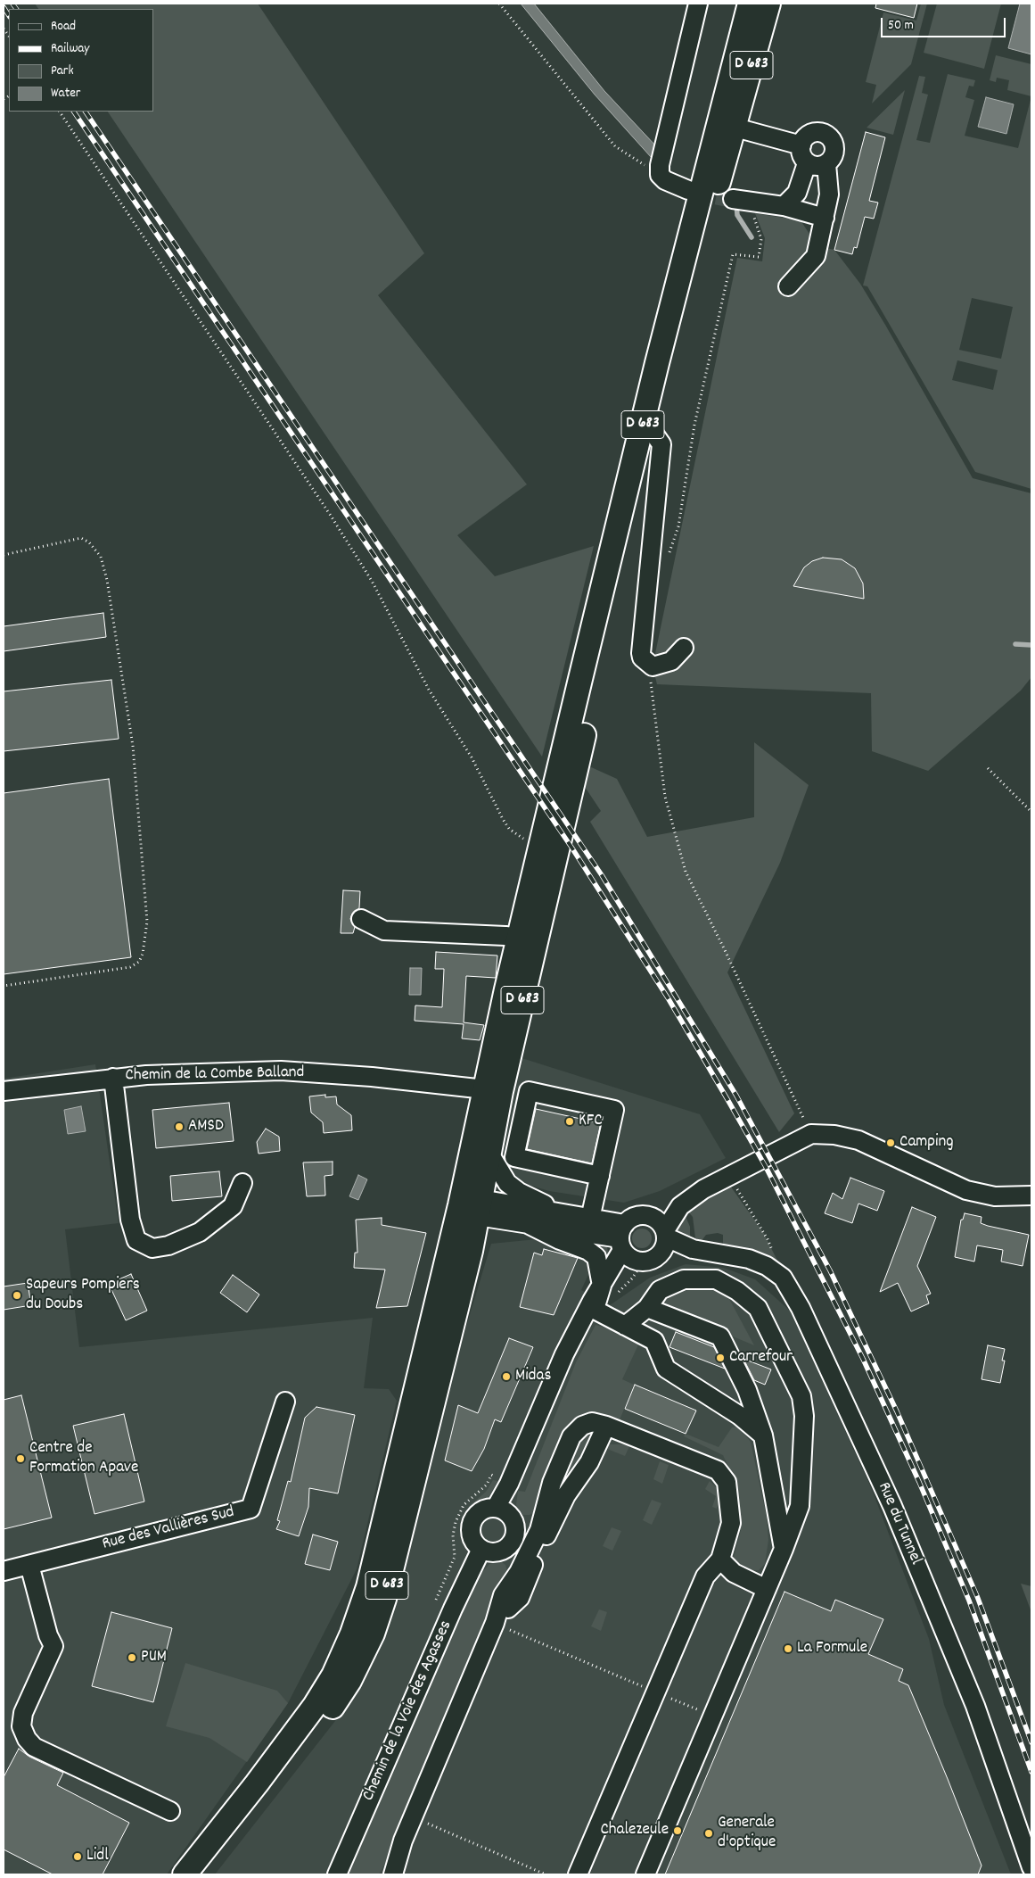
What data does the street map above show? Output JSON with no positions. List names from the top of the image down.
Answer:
{
  "streets": {
    "main road": ["D 683"],
    "street": [
      "Chemin de la Combe Balland",
      "Rue du Tunnel",
      "Rue des Vallières Sud",
      "Chemin de la Voie des Agasses"
    ]
  },
  "crossings": [
    ["D 683", "Chemin de la Combe Balland"]
  ],
  "places": [
    "KFC",
    "AMSD",
    "Camping",
    "Sapeurs Pompiers du Doubs",
    "Carrefour",
    "Midas",
    "Centre de Formation Apave",
    "La Formule",
    "PUM",
    "Chalezeule",
    "Generale d'optique",
    "Lidl"
  ],
  "legend": [
    "Road",
    "Railway",
    "Park",
    "Water"
  ],
  "scale_bar": "50 m"
}
